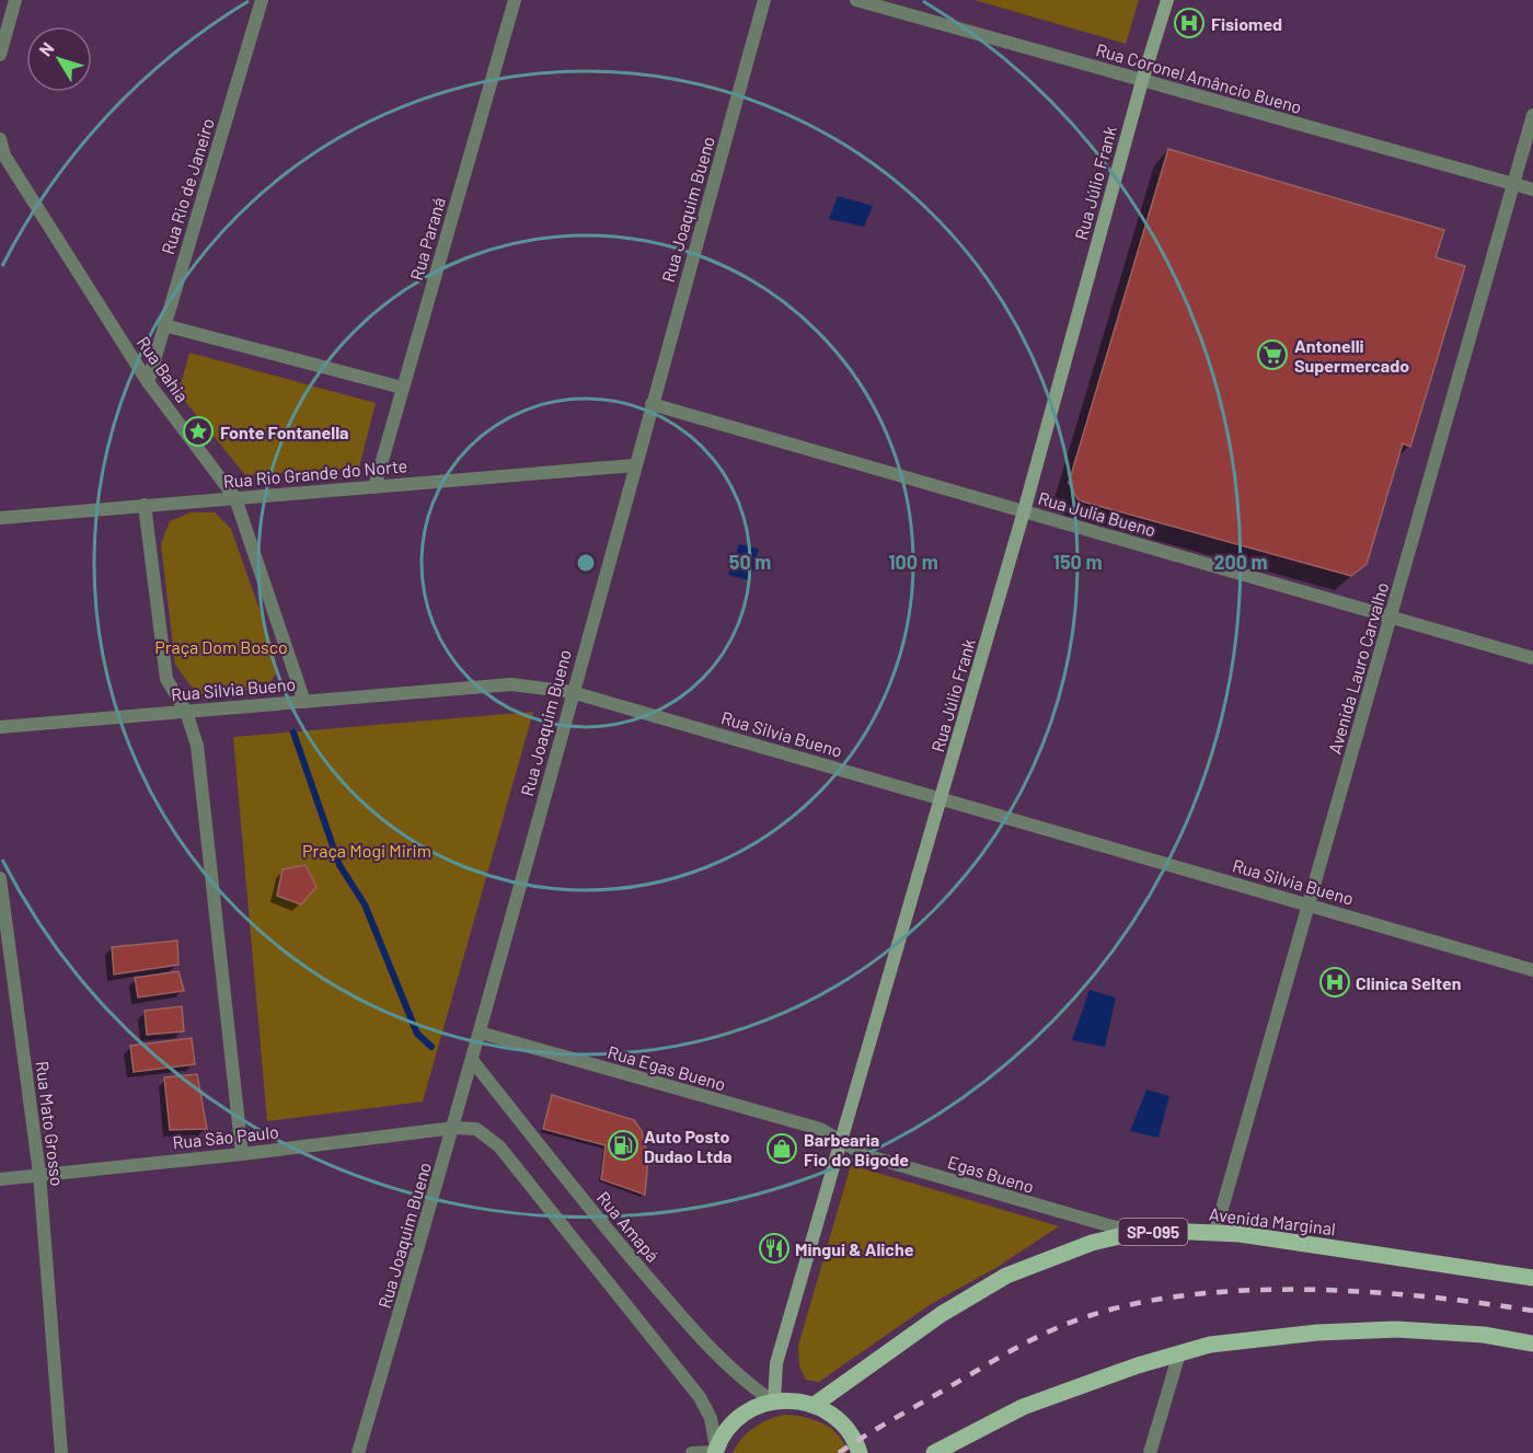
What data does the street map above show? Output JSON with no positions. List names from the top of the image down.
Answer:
{
  "streets": {
    "main road": ["Rua Júlio Frank", "Avenida Marginal", "SP-095"],
    "street": [
      "Rua Coronel Amâncio Bueno",
      "Rua Rio de Janeiro",
      "Rua Joaquim Bueno",
      "Rua Paraná",
      "Rua Bahia",
      "Rua Rio Grande do Norte",
      "Rua Julia Bueno",
      "Avenida Lauro Carvalho",
      "Rua Silvia Bueno",
      "Rua Egas Bueno",
      "Rua Mato Grosso",
      "Rua São Paulo",
      "Egas Bueno",
      "Rua Amapá"
    ]
  },
  "crossings": [
    ["Rua Coronel Amâncio Bueno", "Rua Júlio Frank"],
    ["Rua Coronel Amâncio Bueno", "Avenida Lauro Carvalho"],
    ["Rua Júlio Frank", "Rua Julia Bueno"],
    ["Rua Júlio Frank", "Rua Silvia Bueno"],
    ["Rua Júlio Frank", "Rua Egas Bueno"],
    ["Rua Júlio Frank", "Egas Bueno"],
    ["Rua Júlio Frank", "Rua Amapá"],
    ["Rua Rio de Janeiro", "Rua Bahia"],
    ["Rua Joaquim Bueno", "Rua Rio Grande do Norte"],
    ["Rua Joaquim Bueno", "Rua Julia Bueno"],
    ["Rua Joaquim Bueno", "Rua Silvia Bueno"],
    ["Rua Joaquim Bueno", "Rua Egas Bueno"],
    ["Rua Joaquim Bueno", "Rua São Paulo"],
    ["Rua Joaquim Bueno", "Rua Amapá"],
    ["Rua Paraná", "Rua Rio Grande do Norte"],
    ["Rua Bahia", "Rua Rio Grande do Norte"],
    ["Rua Bahia", "Rua Silvia Bueno"],
    ["Rua Julia Bueno", "Avenida Lauro Carvalho"],
    ["Avenida Lauro Carvalho", "Rua Silvia Bueno"],
    ["Avenida Lauro Carvalho", "Avenida Marginal"],
    ["Rua Egas Bueno", "Egas Bueno"],
    ["Rua Mato Grosso", "Rua São Paulo"],
    ["Egas Bueno", "Avenida Marginal"]
  ],
  "parks": ["Praça Dom Bosco", "Praça Mogi Mirim"],
  "places": {
    "hospital": ["Fisiomed", "Clinica Selten"],
    "supermarket": ["Antonelli Supermercado"],
    "place": ["Fonte Fontanella"],
    "fuel station": ["Auto Posto Dudao Ltda"],
    "shop": ["Barbearia Fio do Bigode"],
    "restaurant": ["Mingui & Aliche"]
  },
  "north": "top left",
  "rings": [
    "50 m",
    "100 m",
    "150 m",
    "200 m"
  ]
}
